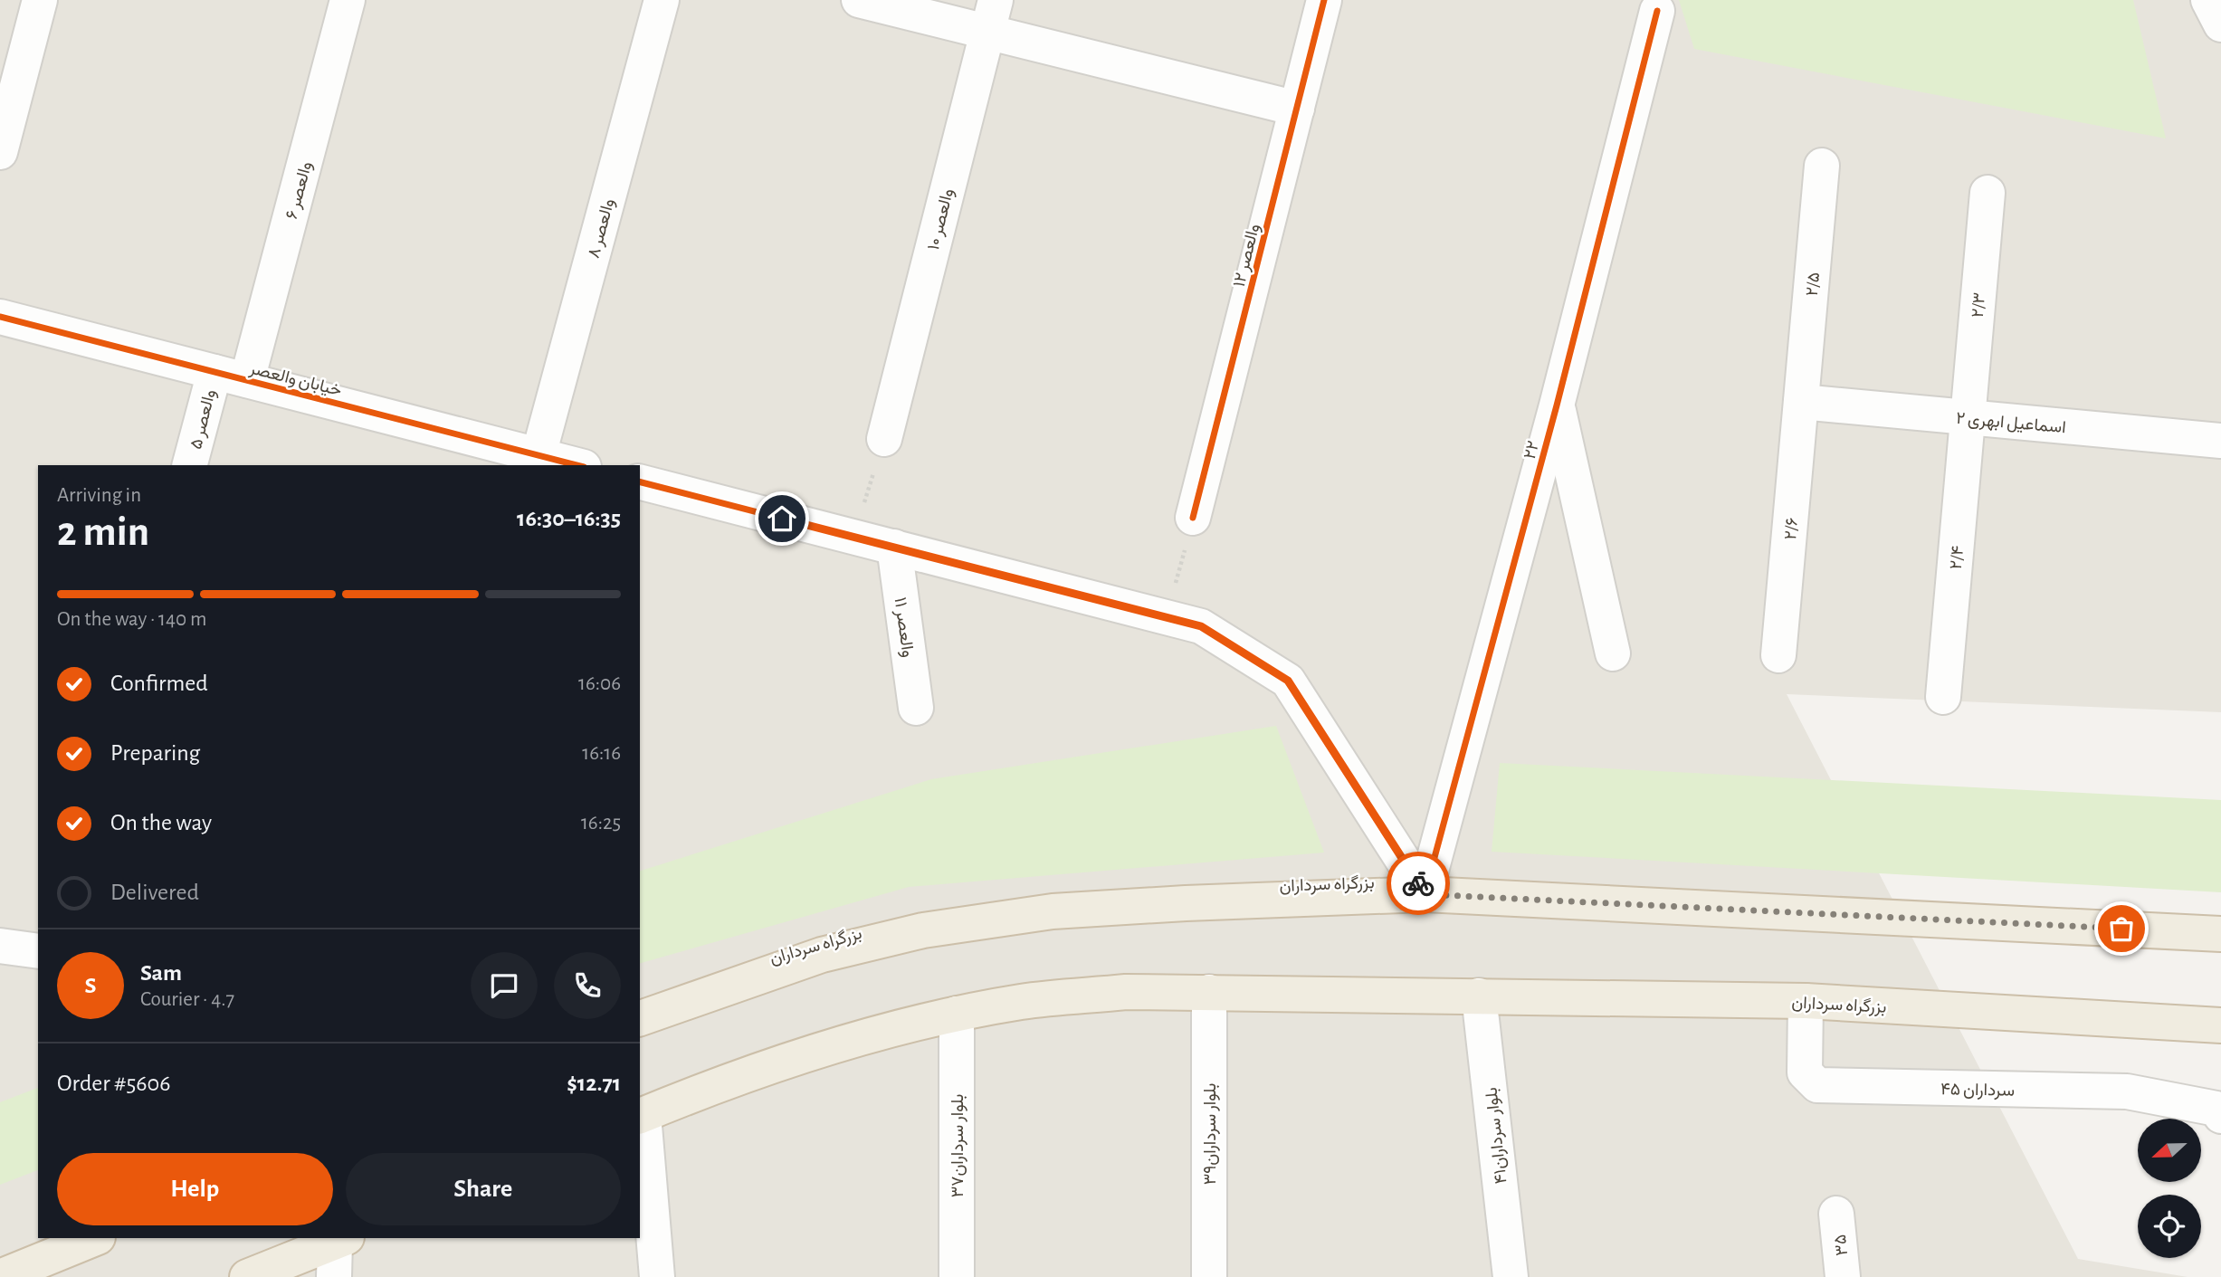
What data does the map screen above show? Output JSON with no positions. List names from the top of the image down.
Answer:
{
  "streets": {
    "highway": ["بزرگراه سرداران"],
    "street": [
      "والعصر ۶",
      "والعصر ۱۰",
      "والعصر ۸",
      "والعصر ۱۲",
      "۲/۵",
      "۲/۳",
      "خیابان والعصر",
      "والعصر ۵",
      "اسماعیل ابهری ۲",
      "۲۲",
      "۲/۶",
      "۲/۴",
      "والعصر ۱۱",
      "سرداران ۴۵",
      "بلوار سرداران۳۹",
      "بلوار سرداران۴۱",
      "بلوار سرداران۳۷",
      "۳۵"
    ]
  },
  "crossings": [
    ["والعصر ۶", "خیابان والعصر"],
    ["والعصر ۸", "خیابان والعصر"],
    ["۲/۵", "اسماعیل ابهری ۲"],
    ["۲/۵", "۲/۶"],
    ["۲/۳", "اسماعیل ابهری ۲"],
    ["۲/۳", "۲/۴"],
    ["خیابان والعصر", "والعصر ۵"],
    ["اسماعیل ابهری ۲", "۲/۶"],
    ["اسماعیل ابهری ۲", "۲/۴"],
    ["۲۲", "بزرگراه سرداران"],
    ["بزرگراه سرداران", "سرداران ۴۵"],
    ["بزرگراه سرداران", "بلوار سرداران۳۹"],
    ["بزرگراه سرداران", "بلوار سرداران۴۱"],
    ["بزرگراه سرداران", "بلوار سرداران۳۷"]
  ],
  "north": "left",
  "page": {
    "heading": ["2 min", "Arriving in", "16:30–16:35"],
    "panel": [
      "Sam",
      "Courier · 4.7",
      "Order #5606",
      "$12.71"
    ],
    "bar": "On the way · 140 m",
    "list": [
      ["Confirmed", "16:06"],
      ["Preparing", "16:16"],
      ["On the way", "16:25"],
      "Delivered"
    ],
    "round": "S",
    "buttons": ["Help", "Share"]
  }
}
